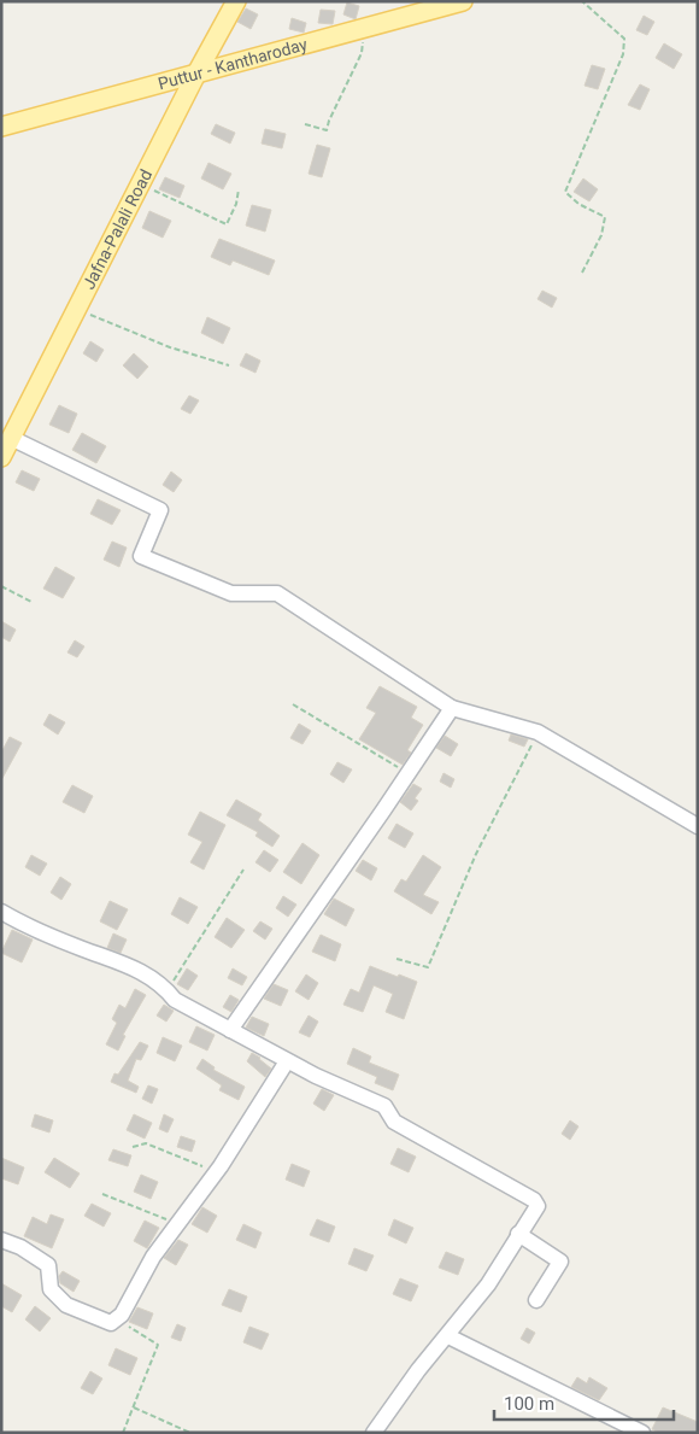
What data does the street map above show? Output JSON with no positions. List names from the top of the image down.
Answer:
{
  "streets": {
    "main road": ["Puttur - Kantharoday", "Jafna-Palali Road"]
  },
  "crossings": [
    ["Puttur - Kantharoday", "Jafna-Palali Road"]
  ],
  "scale_bar": "100 m"
}
